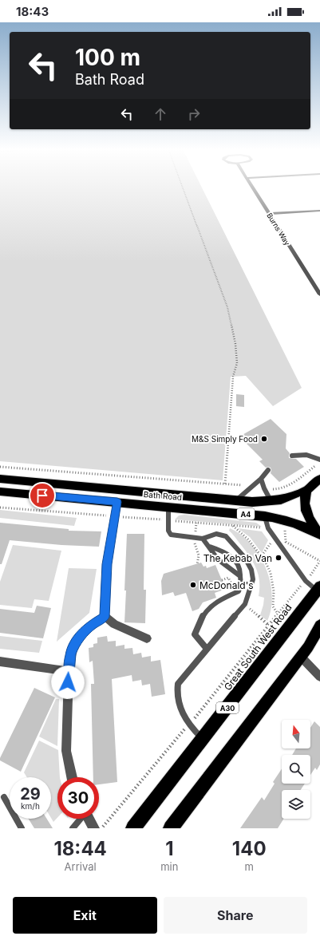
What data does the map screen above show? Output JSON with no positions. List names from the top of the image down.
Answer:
{
  "streets": {
    "highway": [
      "Bath Road",
      "A4",
      "Great South West Road",
      "A30"
    ],
    "street": ["Burns Way"]
  },
  "places": ["M&S Simply Food", "The Kebab Van", "McDonald's"],
  "north": "top",
  "page": {
    "status": "18:43",
    "turn": ["100 m", "Bath Road"],
    "speed": "29 km/h",
    "limit": "30",
    "eta": [
      "18:44",
      "Arrival",
      "1",
      "min",
      "140",
      "m"
    ],
    "buttons": ["Exit", "Share"]
  }
}
